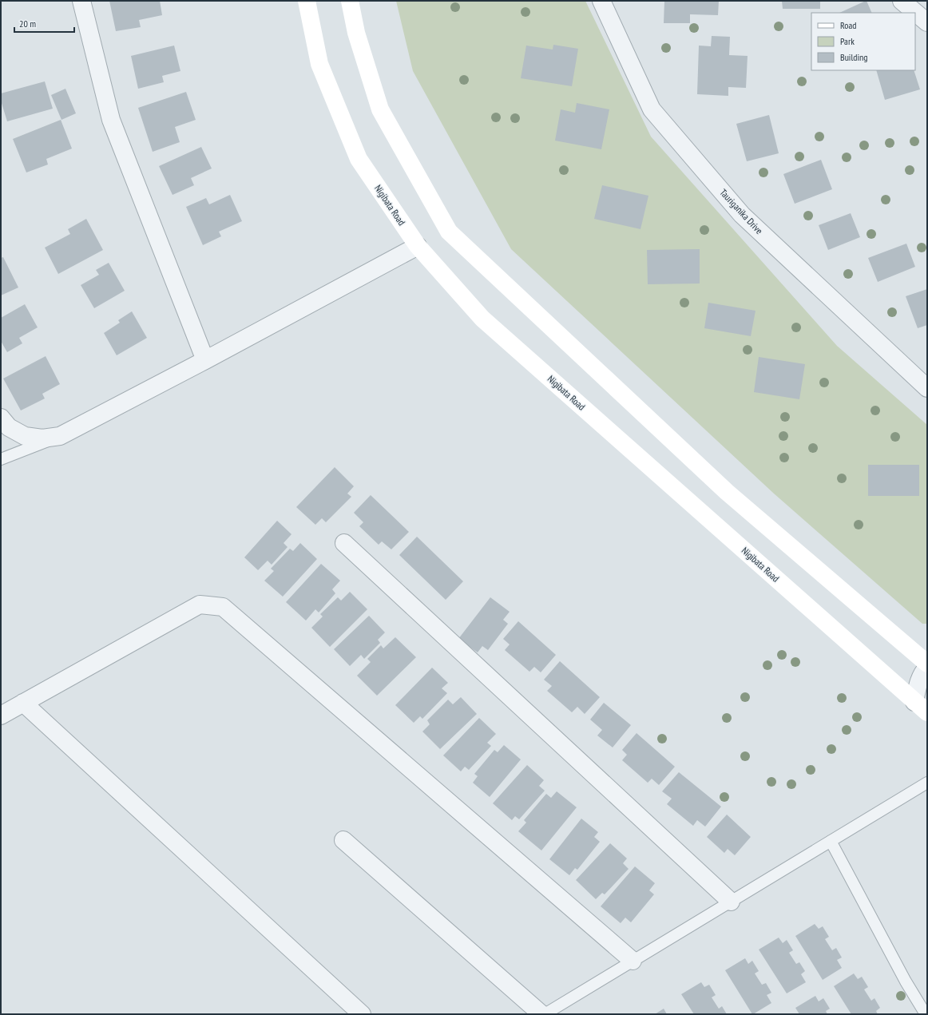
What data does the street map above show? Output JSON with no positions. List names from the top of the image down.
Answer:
{
  "streets": {
    "street": ["Nigibata Road", "Tauriganika Drive"]
  },
  "legend": ["Road", "Park", "Building"],
  "scale_bar": "20 m"
}
